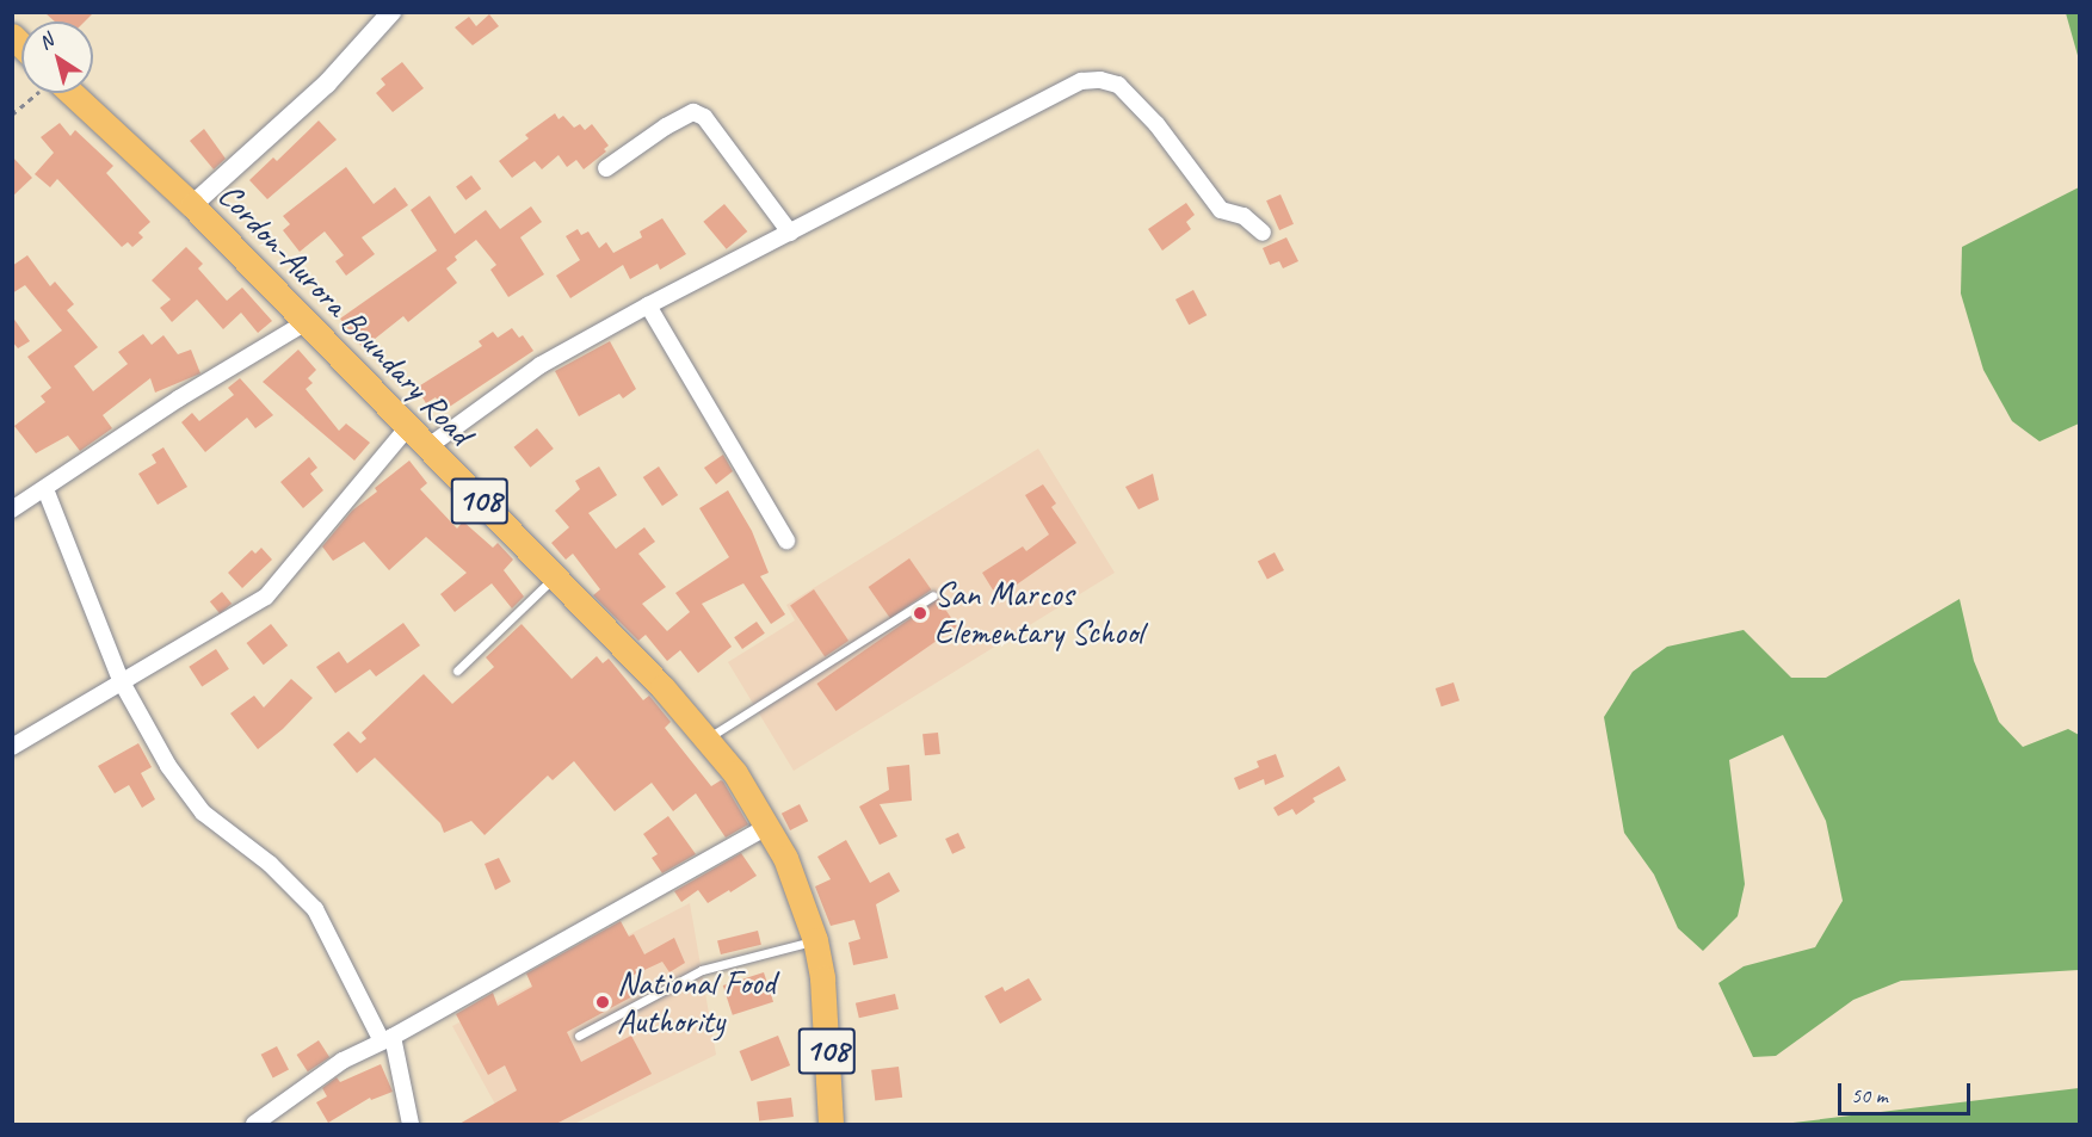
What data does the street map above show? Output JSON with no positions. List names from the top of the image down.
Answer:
{
  "streets": {
    "main road": ["Cordon-Aurora Boundary Road", "108"]
  },
  "places": ["San Marcos Elementary School", "National Food Authority"],
  "scale_bar": "50 m",
  "north": "top left"
}
